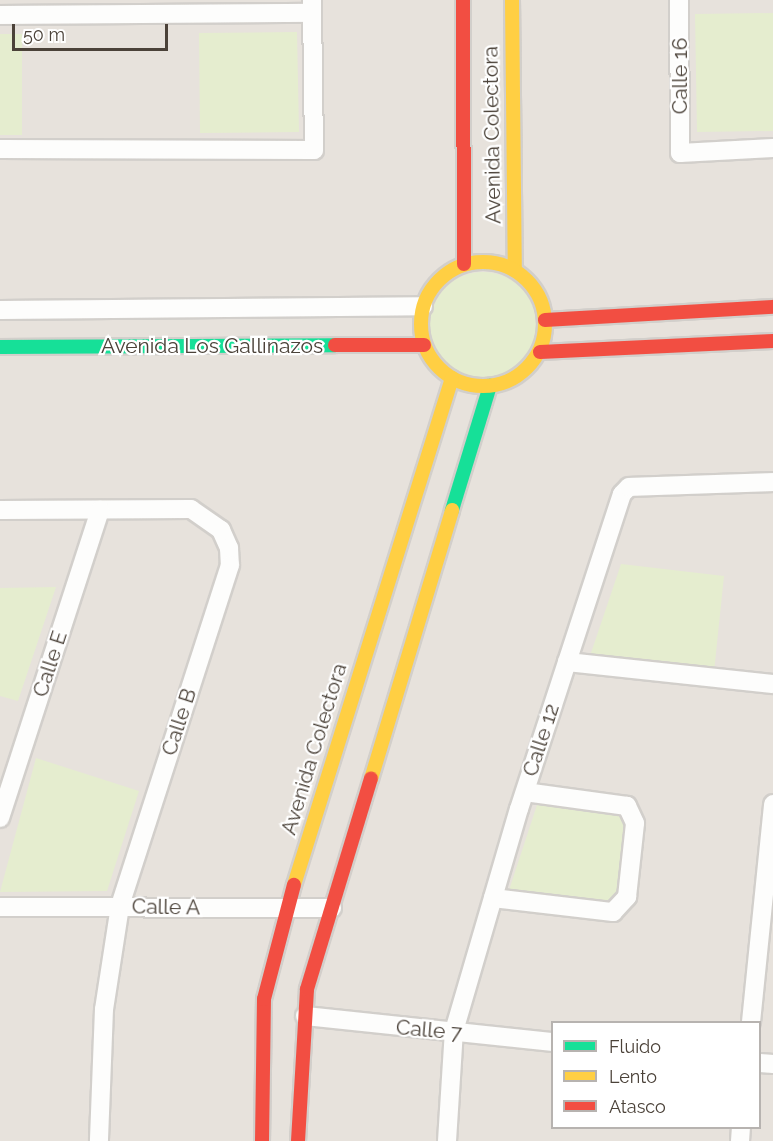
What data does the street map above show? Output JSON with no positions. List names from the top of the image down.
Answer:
{
  "streets": {
    "street": [
      "Calle 16",
      "Avenida Colectora",
      "Avenida Los Gallinazos",
      "Calle E",
      "Calle B",
      "Calle 12",
      "Calle A",
      "Calle 7"
    ]
  },
  "crossings": [
    ["Avenida Colectora", "Avenida Los Gallinazos"],
    ["Avenida Colectora", "Calle A"],
    ["Calle E", "Calle B"],
    ["Calle B", "Calle A"],
    ["Calle 12", "Calle 7"]
  ],
  "legend": ["Fluido", "Lento", "Atasco"],
  "scale_bar": "50 m"
}
